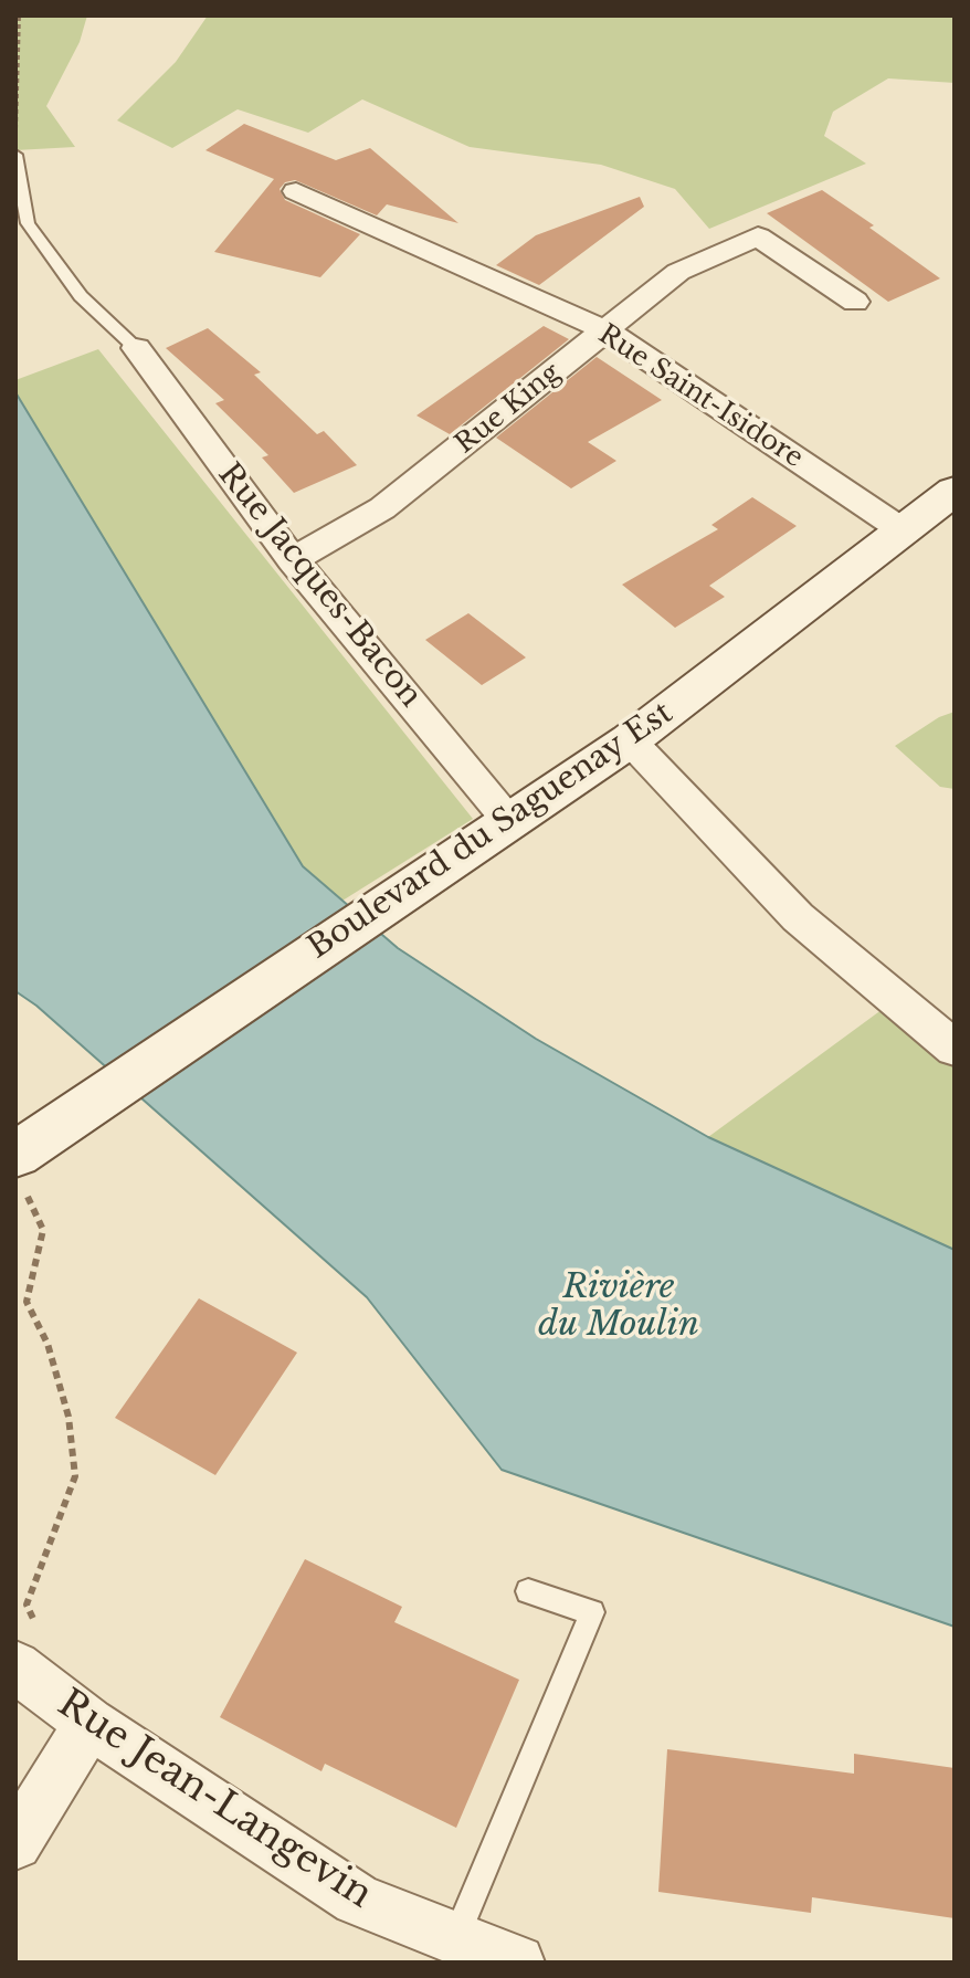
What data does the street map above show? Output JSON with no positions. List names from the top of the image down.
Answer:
{
  "streets": {
    "main road": ["Boulevard du Saguenay Est"],
    "street": [
      "Rue Saint-Isidore",
      "Rue King",
      "Rue Jacques-Bacon",
      "Rue Jean-Langevin"
    ]
  },
  "crossings": [
    ["Rue Saint-Isidore", "Rue King"],
    ["Rue Saint-Isidore", "Boulevard du Saguenay Est"],
    ["Rue King", "Rue Jacques-Bacon"],
    ["Rue Jacques-Bacon", "Boulevard du Saguenay Est"]
  ],
  "water": ["Rivière du Moulin"]
}
